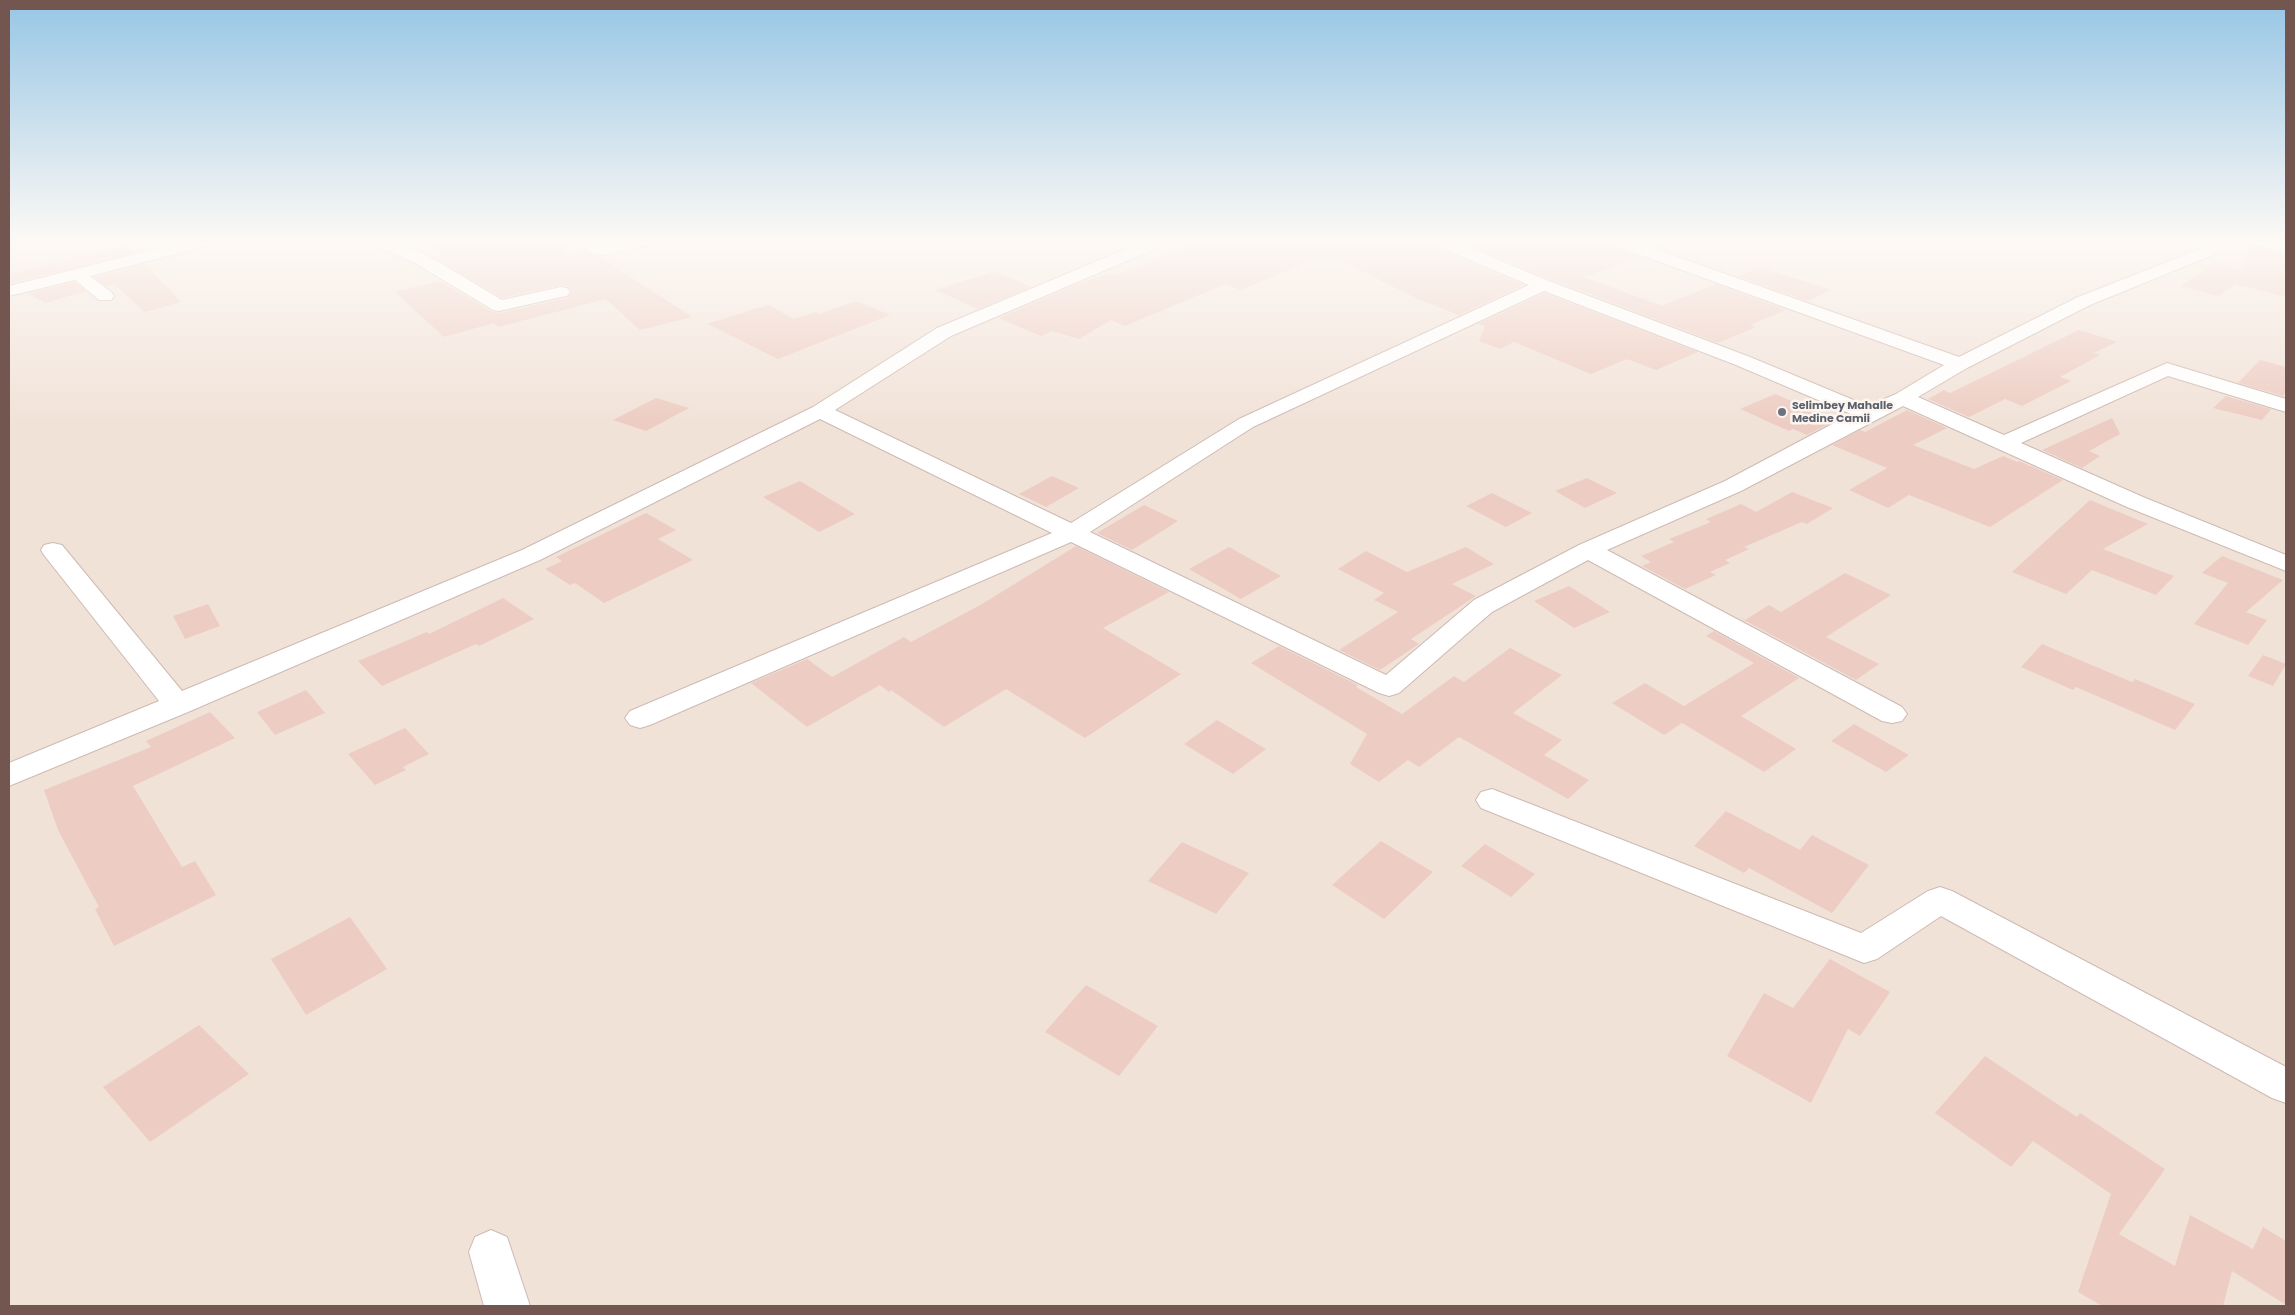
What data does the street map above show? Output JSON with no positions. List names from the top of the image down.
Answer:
{
  "places": ["Selimbey Mahalle Medine Camii"]
}
